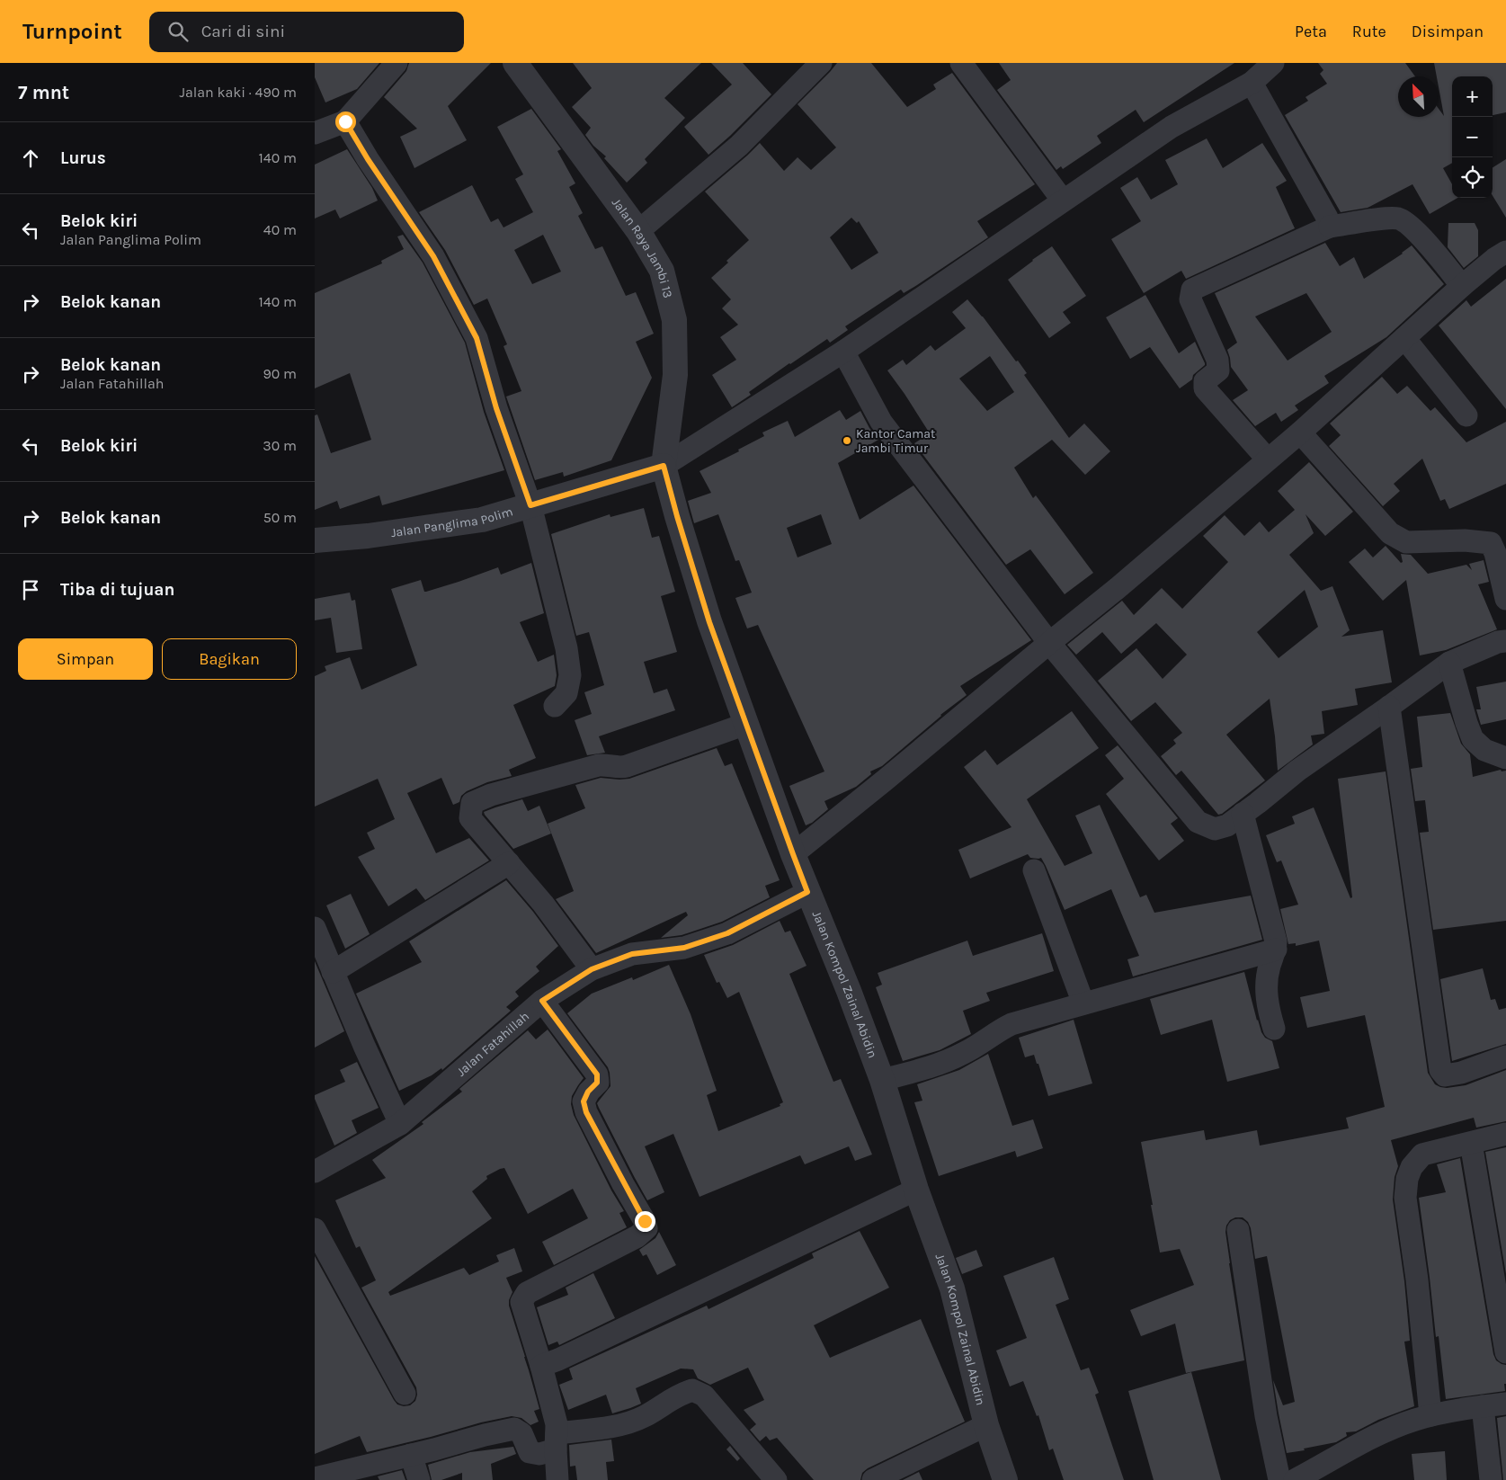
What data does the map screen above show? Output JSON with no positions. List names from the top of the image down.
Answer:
{
  "streets": {
    "street": [
      "Jalan Raya Jambi 13",
      "Jalan Panglima Polim",
      "Jalan Kompol Zainal Abidin",
      "Jalan Fatahillah"
    ]
  },
  "crossings": [
    ["Jalan Raya Jambi 13", "Jalan Panglima Polim"],
    ["Jalan Raya Jambi 13", "Jalan Kompol Zainal Abidin"],
    ["Jalan Panglima Polim", "Jalan Kompol Zainal Abidin"],
    ["Jalan Kompol Zainal Abidin", "Jalan Fatahillah"]
  ],
  "places": ["Kantor Camat Jambi Timur"],
  "north": "top left",
  "page": {
    "header": "Turnpoint",
    "search": "Cari di sini",
    "nav": ["Peta", "Rute", "Disimpan"],
    "heading": ["7 mnt", "Jalan kaki · 490 m"],
    "map_buttons": ["+", "−"],
    "list": [
      ["Lurus", "140 m"],
      ["Belok kiri", "Jalan Panglima Polim", "40 m"],
      ["Belok kanan", "140 m"],
      ["Belok kanan", "Jalan Fatahillah", "90 m"],
      ["Belok kiri", "30 m"],
      ["Belok kanan", "50 m"],
      "Tiba di tujuan"
    ],
    "buttons": ["Simpan", "Bagikan"]
  }
}
